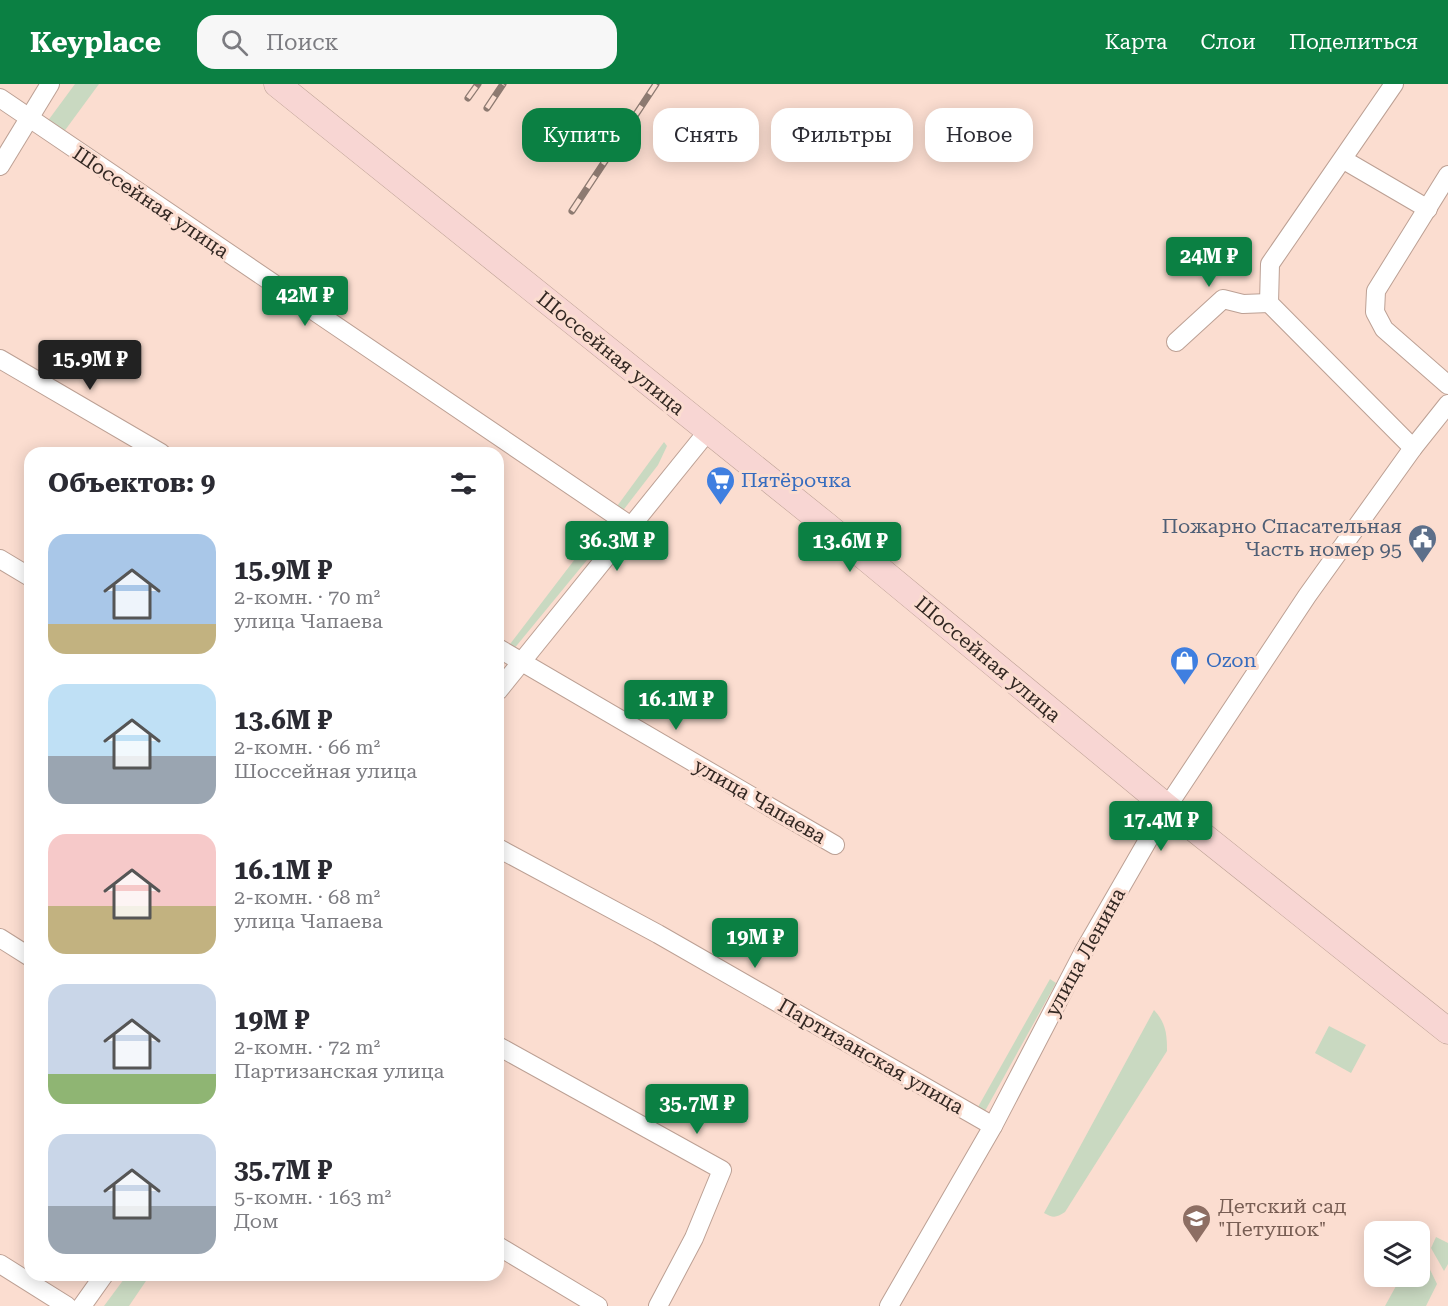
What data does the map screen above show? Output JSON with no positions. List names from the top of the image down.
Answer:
{
  "streets": {
    "main road": ["Шоссейная улица"],
    "street": ["улица Чапаева", "улица Ленина", "Партизанская улица"]
  },
  "crossings": [
    ["Шоссейная улица", "улица Ленина"],
    ["улица Ленина", "Партизанская улица"]
  ],
  "places": {
    "supermarket": ["Пятёрочка"],
    "public building": ["Пожарно Спасательная Часть номер 95"],
    "shop": ["Ozon"],
    "school or university": ["Детский сад \"Петушок\""]
  },
  "page": {
    "header": "Keyplace",
    "search": "Поиск",
    "nav": ["Карта", "Слои", "Поделиться"],
    "chip": [
      "Купить",
      "Снять",
      "Фильтры",
      "Новое"
    ],
    "price": [
      "24M ₽",
      "42M ₽",
      "15.9M ₽",
      "36.3M ₽",
      "13.6M ₽",
      "16.1M ₽",
      "17.4M ₽",
      "19M ₽",
      "35.7M ₽"
    ],
    "heading": "Объектов: 9",
    "list": [
      {
        "name": "15.9M ₽",
        "note": "2-комн. · 70 m² · улица Чапаева"
      },
      {
        "name": "13.6M ₽",
        "note": "2-комн. · 66 m² · Шоссейная улица"
      },
      {
        "name": "16.1M ₽",
        "note": "2-комн. · 68 m² · улица Чапаева"
      },
      {
        "name": "19M ₽",
        "note": "2-комн. · 72 m² · Партизанская улица"
      },
      {
        "name": "35.7M ₽",
        "note": "5-комн. · 163 m² · Дом"
      }
    ]
  }
}
